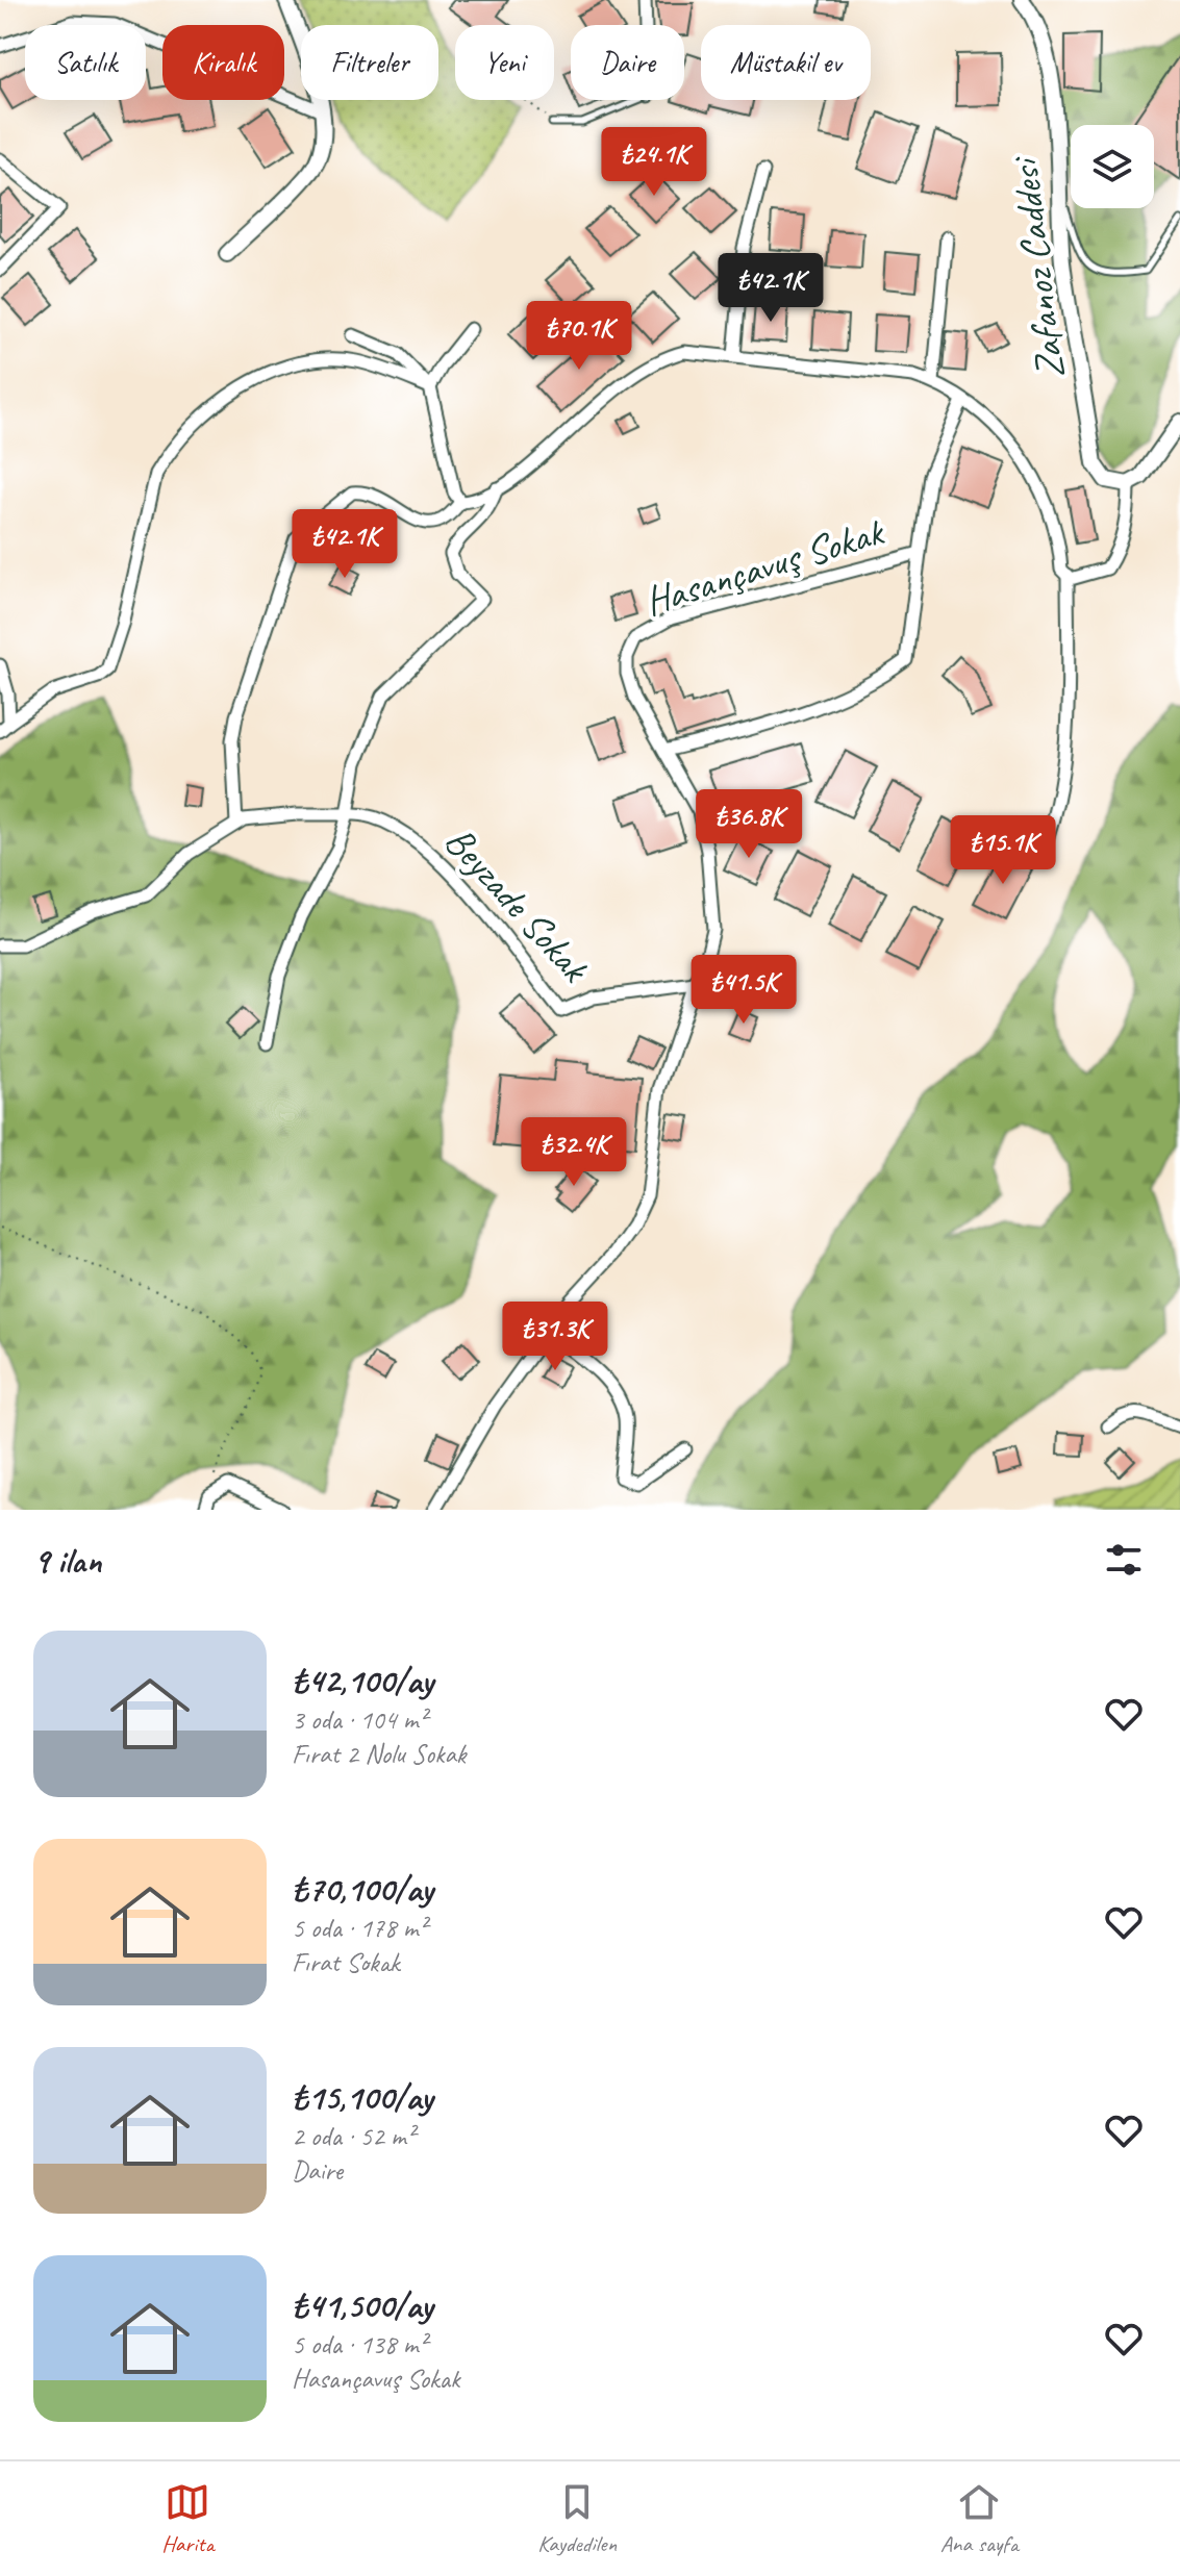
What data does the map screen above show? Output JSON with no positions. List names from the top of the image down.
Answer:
{
  "streets": {
    "street": ["Zafanoz Caddesi", "Hasançavuş Sokak", "Beyzade Sokak"]
  },
  "crossings": [
    ["Hasançavuş Sokak", "Beyzade Sokak"]
  ],
  "page": {
    "chip": [
      "Satılık",
      "Kiralık",
      "Filtreler",
      "Yeni",
      "Daire",
      "Müstakil ev"
    ],
    "price": [
      "₺24.1K",
      "₺42.1K",
      "₺70.1K",
      "₺42.1K",
      "₺36.8K",
      "₺15.1K",
      "₺41.5K",
      "₺32.4K",
      "₺31.3K"
    ],
    "heading": "9 ilan",
    "list": [
      {
        "name": "₺42,100/ay",
        "note": "3 oda · 104 m² · Fırat 2 Nolu Sokak"
      },
      {
        "name": "₺70,100/ay",
        "note": "5 oda · 178 m² · Fırat Sokak"
      },
      {
        "name": "₺15,100/ay",
        "note": "2 oda · 52 m² · Daire"
      },
      {
        "name": "₺41,500/ay",
        "note": "5 oda · 138 m² · Hasançavuş Sokak"
      }
    ],
    "tabs": ["Harita", "Kaydedilen", "Ana sayfa"]
  }
}
